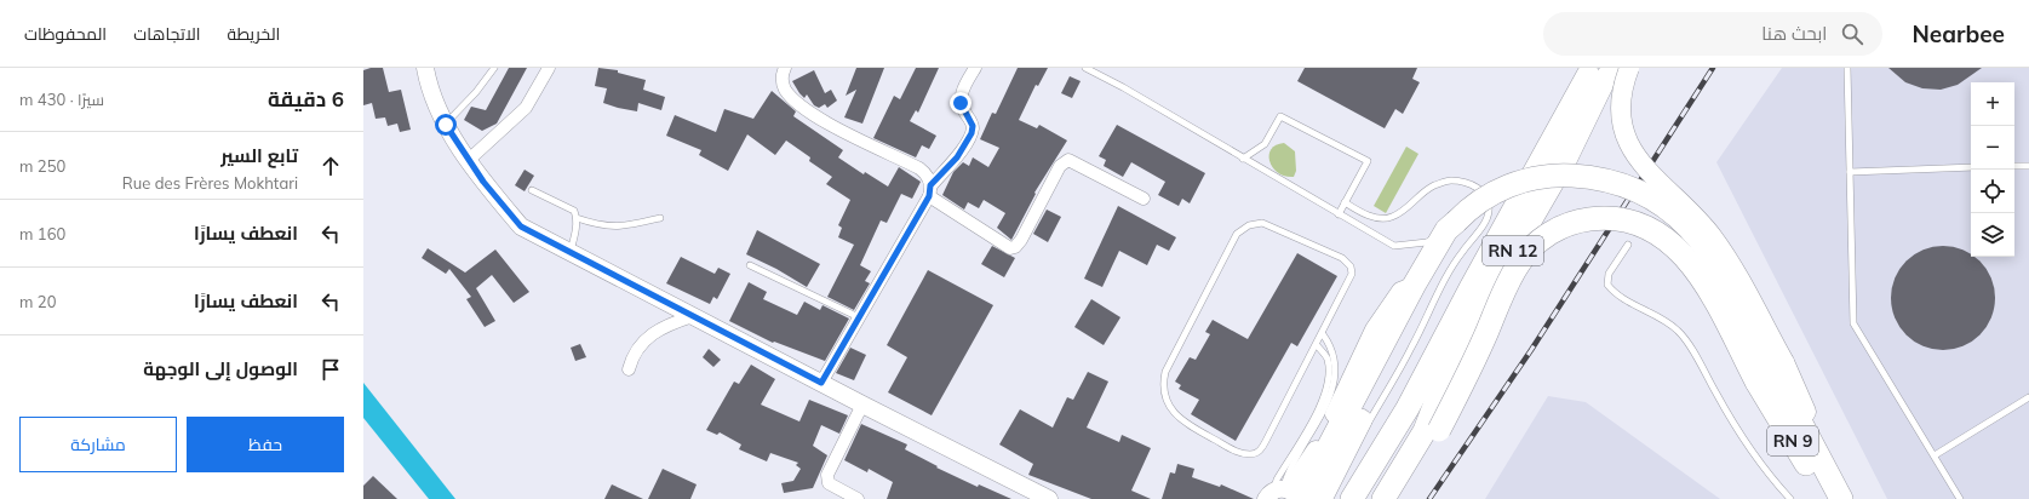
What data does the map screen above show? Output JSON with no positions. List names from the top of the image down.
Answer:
{
  "streets": {
    "highway": ["RN 12", "RN 9"]
  },
  "page": {
    "header": "Nearbee",
    "search": "ابحث هنا",
    "nav": ["الخريطة", "الاتجاهات", "المحفوظات"],
    "heading": ["6 دقيقة", "سيرًا · 430 m"],
    "map_buttons": ["+", "−"],
    "list": [
      ["تابع السير", "Rue des Frères Mokhtari", "250 m"],
      ["انعطف يسارًا", "160 m"],
      ["انعطف يسارًا", "20 m"],
      "الوصول إلى الوجهة"
    ],
    "buttons": ["حفظ", "مشاركة"]
  }
}
